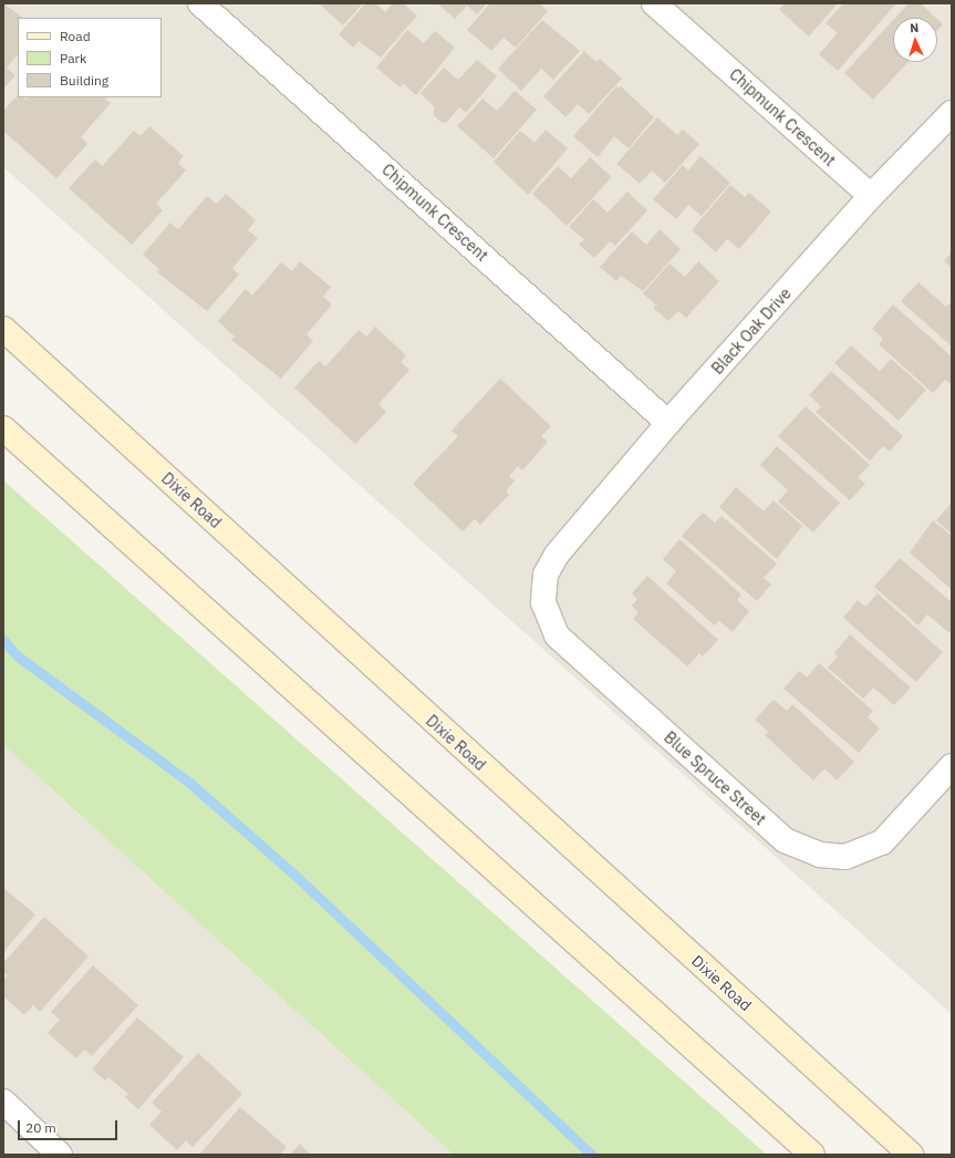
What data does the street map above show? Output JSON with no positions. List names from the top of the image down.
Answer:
{
  "streets": {
    "main road": ["Dixie Road"],
    "street": ["Chipmunk Crescent", "Black Oak Drive", "Blue Spruce Street"]
  },
  "crossings": [
    ["Chipmunk Crescent", "Black Oak Drive"],
    ["Black Oak Drive", "Blue Spruce Street"]
  ],
  "legend": ["Road", "Park", "Building"],
  "scale_bar": "20 m",
  "north": "top"
}
